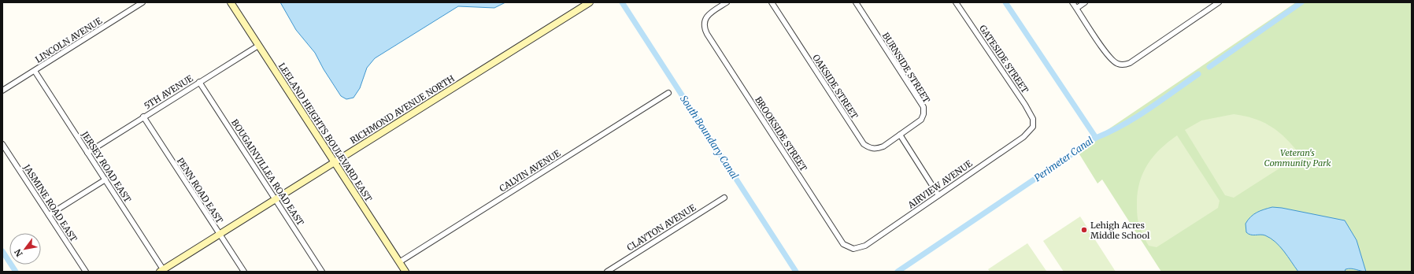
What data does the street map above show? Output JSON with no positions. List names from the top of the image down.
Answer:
{
  "streets": {
    "street": [
      "LINCOLN AVENUE",
      "GATESIDE STREET",
      "BURNSIDE STREET",
      "OAKSIDE STREET",
      "5TH AVENUE",
      "RICHMOND AVENUE NORTH",
      "LEELAND HEIGHTS BOULEVARD EAST",
      "BROOKSIDE STREET",
      "JERSEY ROAD EAST",
      "CALVIN AVENUE",
      "BOUGAINVILLEA ROAD EAST",
      "AIRVIEW AVENUE",
      "PENN ROAD EAST",
      "JASMINE ROAD EAST",
      "CLAYTON AVENUE"
    ]
  },
  "crossings": [
    ["LINCOLN AVENUE", "JERSEY ROAD EAST"],
    ["GATESIDE STREET", "AIRVIEW AVENUE"],
    ["BURNSIDE STREET", "OAKSIDE STREET"],
    ["5TH AVENUE", "LEELAND HEIGHTS BOULEVARD EAST"],
    ["5TH AVENUE", "JERSEY ROAD EAST"],
    ["5TH AVENUE", "BOUGAINVILLEA ROAD EAST"],
    ["5TH AVENUE", "PENN ROAD EAST"],
    ["RICHMOND AVENUE NORTH", "LEELAND HEIGHTS BOULEVARD EAST"],
    ["RICHMOND AVENUE NORTH", "JERSEY ROAD EAST"],
    ["RICHMOND AVENUE NORTH", "BOUGAINVILLEA ROAD EAST"],
    ["RICHMOND AVENUE NORTH", "PENN ROAD EAST"],
    ["LEELAND HEIGHTS BOULEVARD EAST", "CALVIN AVENUE"],
    ["BROOKSIDE STREET", "AIRVIEW AVENUE"]
  ],
  "water": ["South Boundary Canal", "Perimeter Canal"],
  "parks": ["Veteran's Community Park"],
  "places": ["Lehigh Acres Middle School"],
  "north": "bottom left"
}
